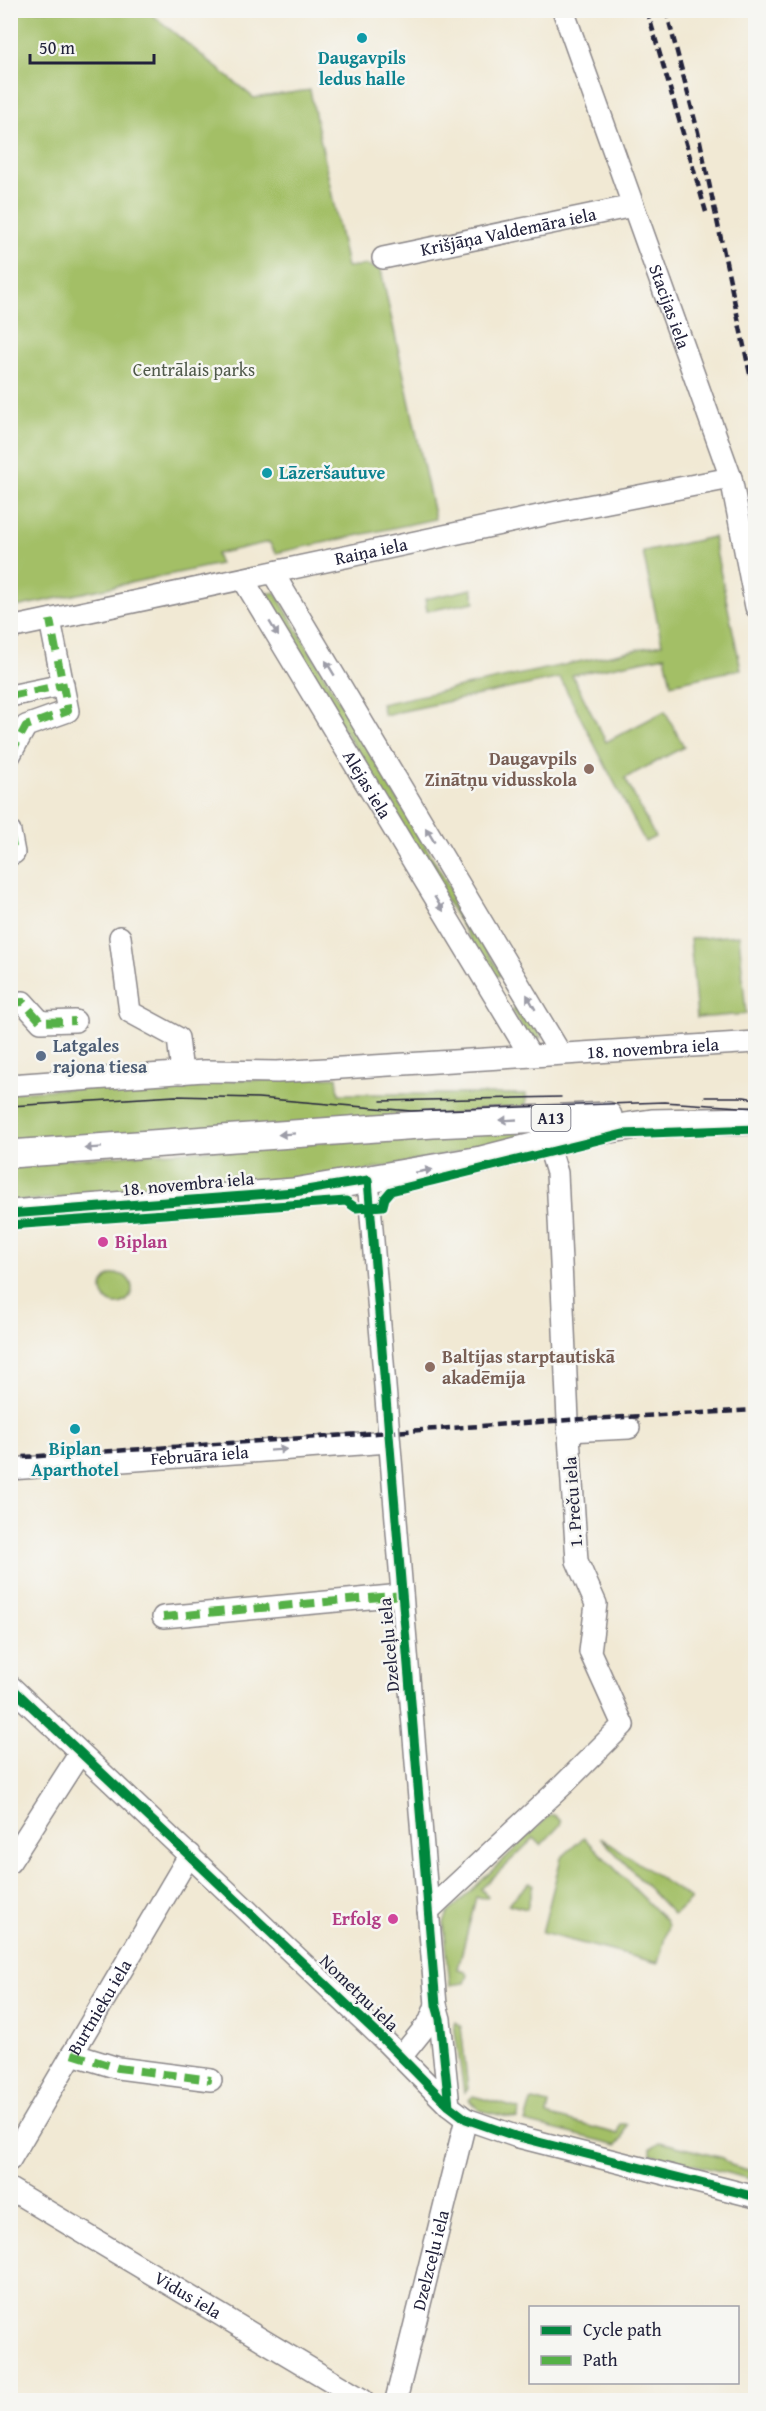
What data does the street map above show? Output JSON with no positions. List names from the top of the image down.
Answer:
{
  "streets": {
    "main road": ["18. novembra iela", "A13"],
    "street": [
      "Krišjāņa Valdemāra iela",
      "Stacijas iela",
      "Raiņa iela",
      "Alejas iela",
      "Februāra iela",
      "1. Preču iela",
      "Dzelceļu iela",
      "Nometņu iela",
      "Burtnieku iela",
      "Dzelzceļu iela",
      "Vidus iela"
    ]
  },
  "crossings": [
    ["Krišjāņa Valdemāra iela", "Stacijas iela"],
    ["Stacijas iela", "Raiņa iela"],
    ["Raiņa iela", "Alejas iela"],
    ["Alejas iela", "18. novembra iela"],
    ["18. novembra iela", "1. Preču iela"],
    ["18. novembra iela", "Dzelceļu iela"],
    ["Februāra iela", "Dzelceļu iela"],
    ["1. Preču iela", "Dzelceļu iela"],
    ["Dzelceļu iela", "Nometņu iela"],
    ["Nometņu iela", "Burtnieku iela"],
    ["Nometņu iela", "Dzelzceļu iela"]
  ],
  "parks": ["Centrālais parks"],
  "places": [
    "Daugavpils ledus halle",
    "Lāzeršautuve",
    "Daugavpils Zinātņu vidusskola",
    "Latgales rajona tiesa",
    "Biplan",
    "Baltijas starptautiskā akadēmija",
    "Biplan Aparthotel",
    "Erfolg"
  ],
  "legend": ["Cycle path", "Path"],
  "scale_bar": "50 m"
}
